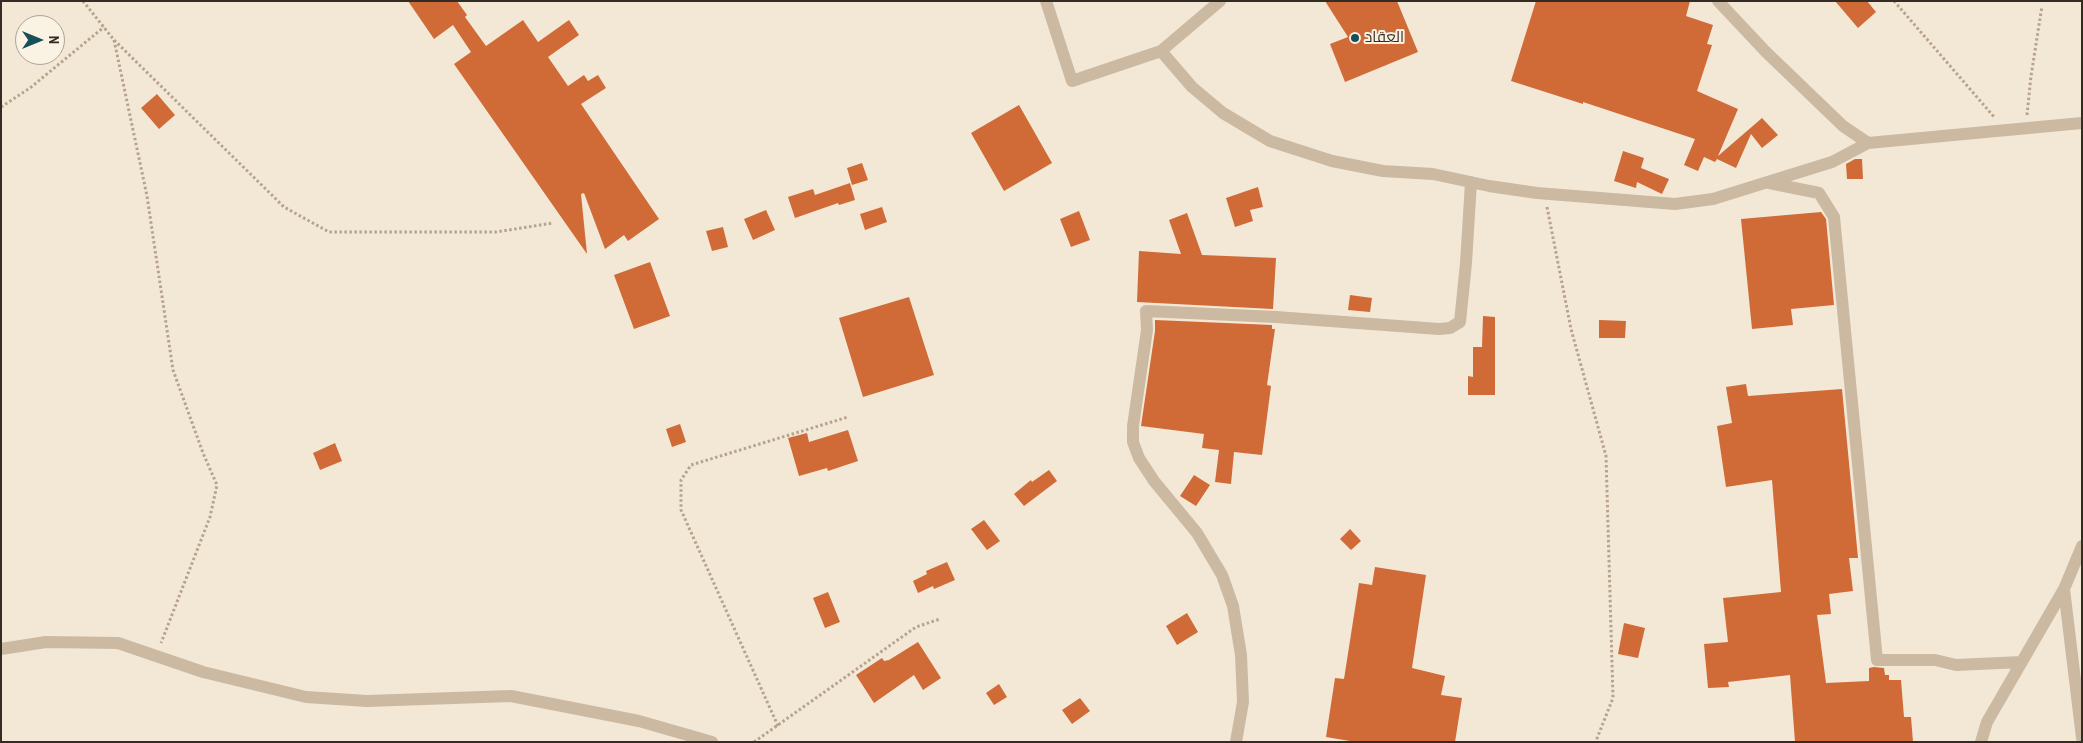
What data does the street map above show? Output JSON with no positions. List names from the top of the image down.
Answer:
{
  "places": ["العقاد"],
  "north": "right"
}
